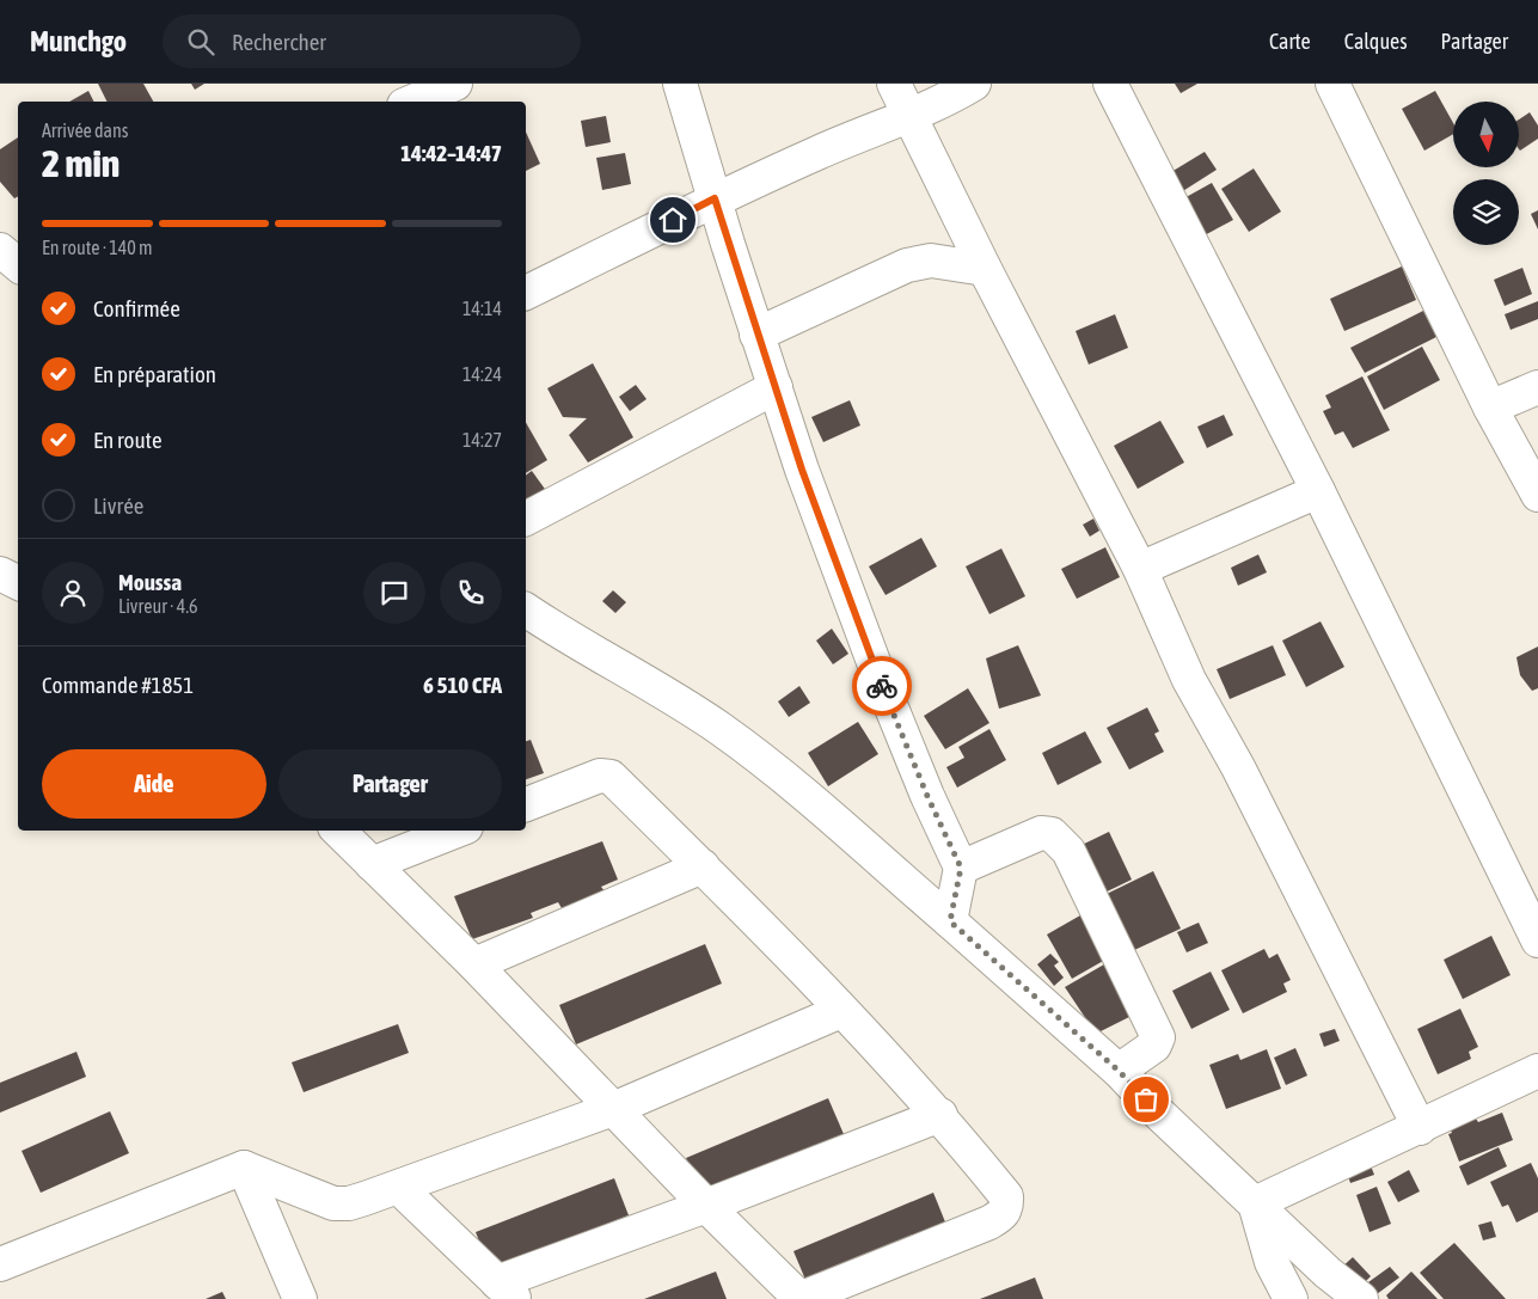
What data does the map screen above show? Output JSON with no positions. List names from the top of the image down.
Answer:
{
  "north": "bottom",
  "page": {
    "header": "Munchgo",
    "search": "Rechercher",
    "nav": ["Carte", "Calques", "Partager"],
    "heading": ["2 min", "Arrivée dans", "14:42–14:47"],
    "panel": [
      "Moussa",
      "Livreur · 4.6",
      "Commande #1851",
      "6 510 CFA"
    ],
    "bar": "En route · 140 m",
    "list": [
      ["Confirmée", "14:14"],
      ["En préparation", "14:24"],
      ["En route", "14:27"],
      "Livrée"
    ],
    "buttons": ["Aide", "Partager"]
  }
}
